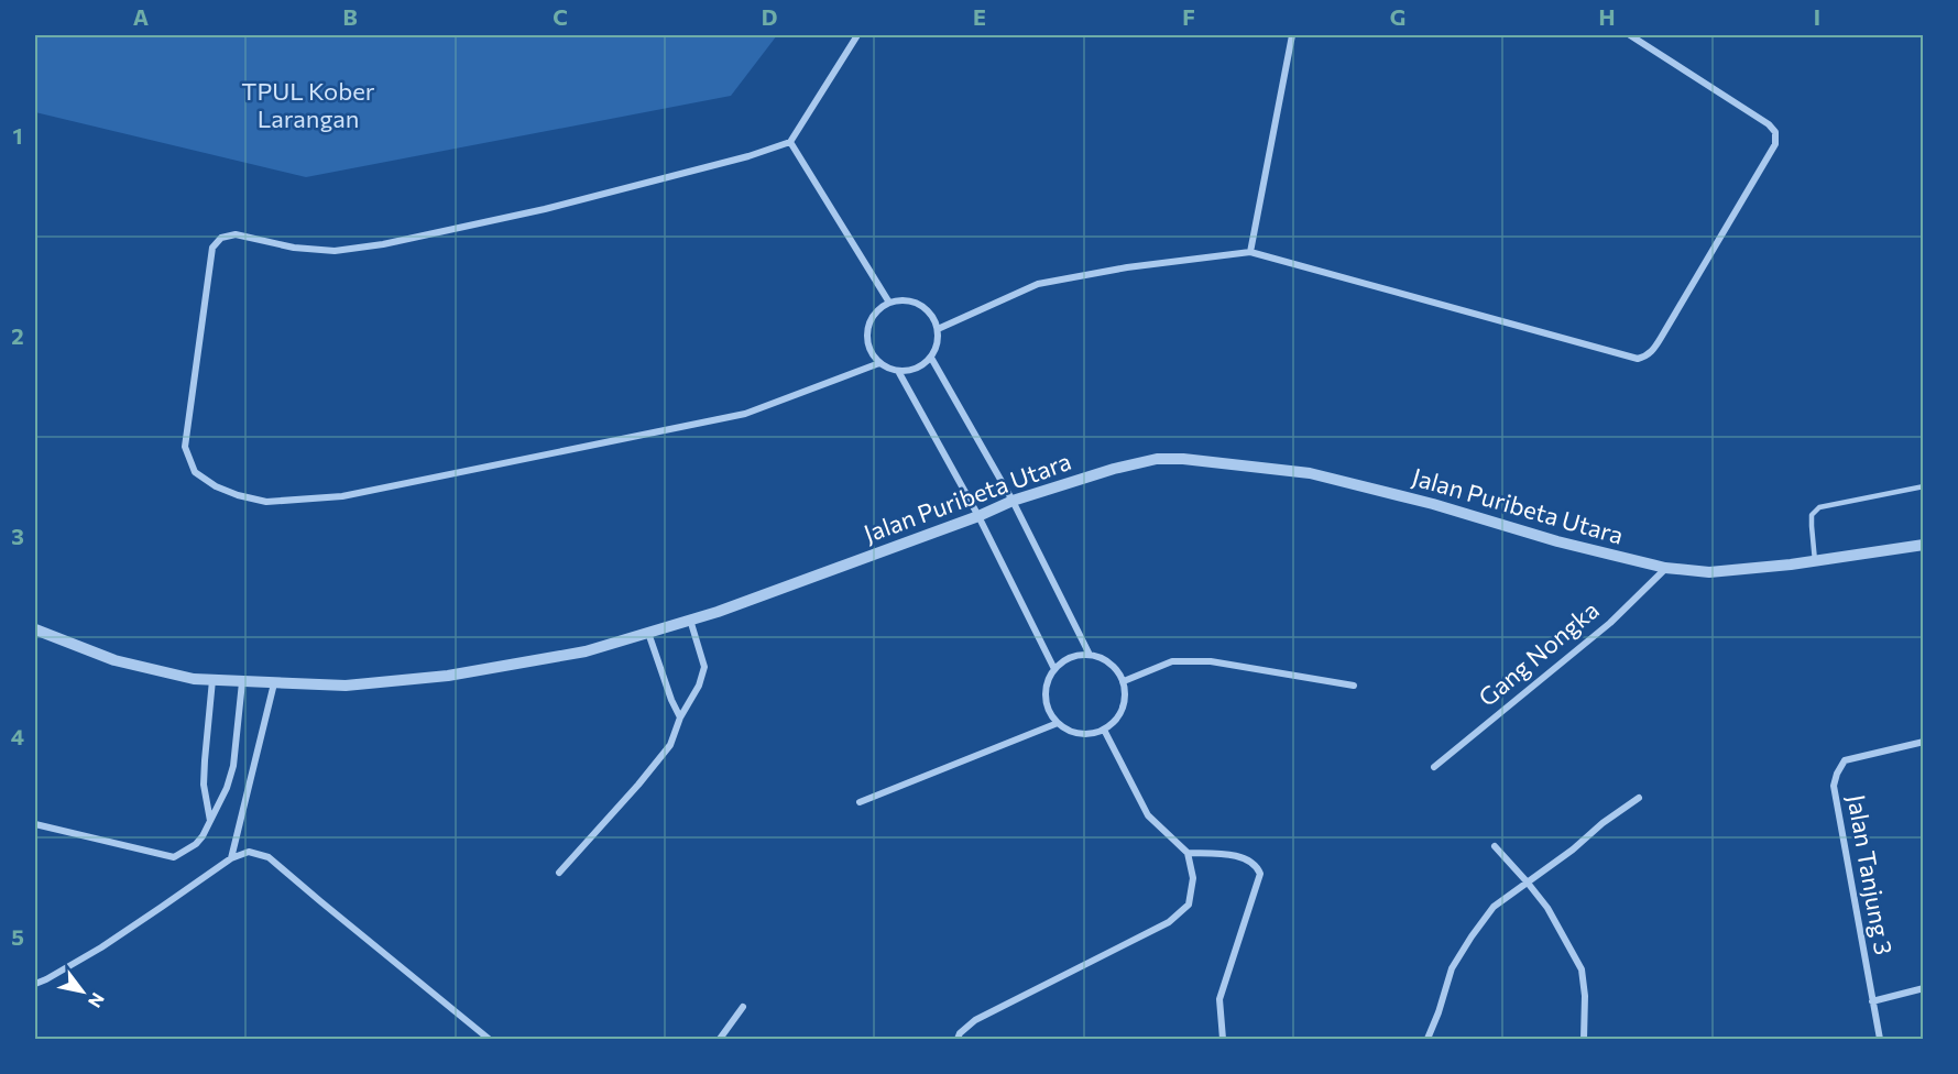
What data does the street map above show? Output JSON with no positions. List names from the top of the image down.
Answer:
{
  "streets": {
    "street": ["Jalan Puribeta Utara", "Gang Nongka", "Jalan Tanjung 3"]
  },
  "crossings": [
    ["Jalan Puribeta Utara", "Gang Nongka"]
  ],
  "parks": ["TPUL Kober Larangan"],
  "north": "bottom right",
  "grid": {
    "columns": [
      "A",
      "B",
      "C",
      "D",
      "E",
      "F",
      "G",
      "H",
      "I"
    ],
    "rows": [
      "1",
      "2",
      "3",
      "4",
      "5"
    ]
  }
}
